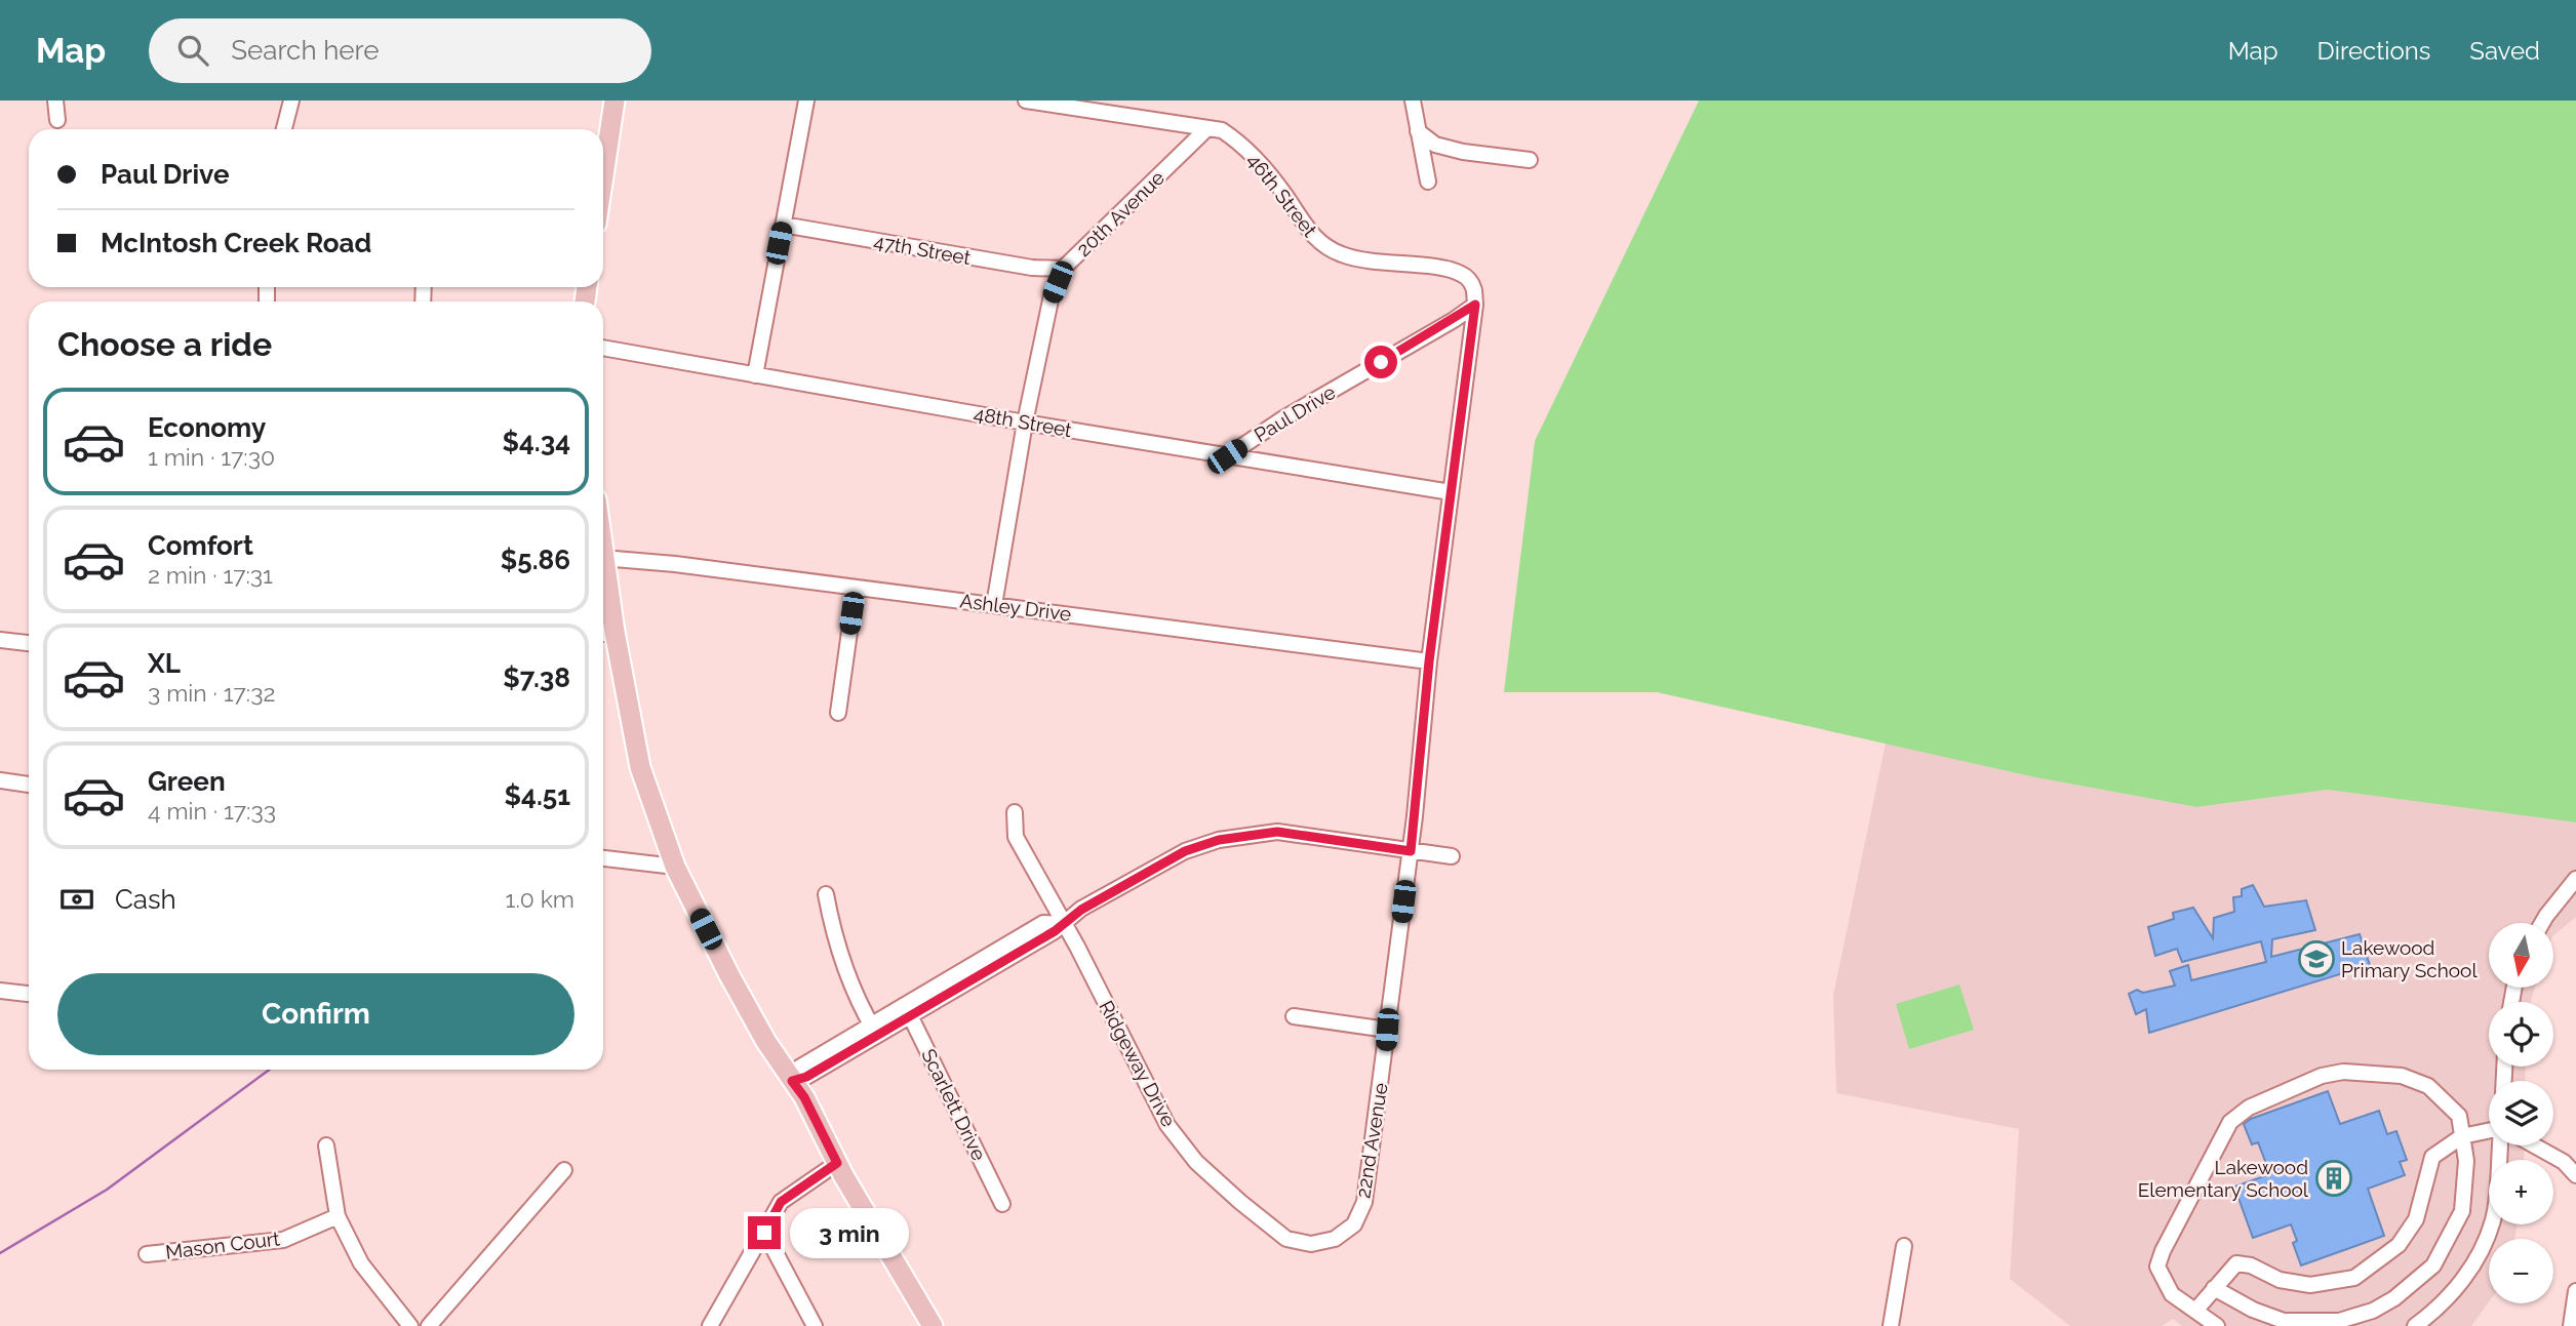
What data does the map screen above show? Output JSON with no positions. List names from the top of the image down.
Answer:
{
  "streets": {
    "street": [
      "46th Street",
      "20th Avenue",
      "47th Street",
      "Paul Drive",
      "48th Street",
      "Ashley Drive",
      "Ridgeway Drive",
      "Scarlett Drive",
      "22nd Avenue",
      "Mason Court"
    ]
  },
  "crossings": [
    ["46th Street", "20th Avenue"],
    ["46th Street", "Paul Drive"],
    ["46th Street", "22nd Avenue"],
    ["20th Avenue", "47th Street"],
    ["20th Avenue", "48th Street"],
    ["20th Avenue", "Ashley Drive"],
    ["Paul Drive", "48th Street"],
    ["Paul Drive", "22nd Avenue"],
    ["48th Street", "22nd Avenue"],
    ["Ashley Drive", "22nd Avenue"],
    ["Ridgeway Drive", "22nd Avenue"]
  ],
  "places": {
    "school or university": ["Lakewood Primary School"],
    "building": ["Lakewood Elementary School"]
  },
  "north": "bottom",
  "page": {
    "header": "Map",
    "search": "Search here",
    "nav": ["Map", "Directions", "Saved"],
    "banner": ["Paul Drive", "McIntosh Creek Road"],
    "heading": "Choose a ride",
    "list": [
      {
        "name": "Economy",
        "note": "1 min · 17:30",
        "value": "$4.34"
      },
      {
        "name": "Comfort",
        "note": "2 min · 17:31",
        "value": "$5.86"
      },
      {
        "name": "XL",
        "note": "3 min · 17:32",
        "value": "$7.38"
      },
      {
        "name": "Green",
        "note": "4 min · 17:33",
        "value": "$4.51"
      }
    ],
    "pay": ["Cash", "1.0 km"],
    "map_buttons": ["+", "−"],
    "buttons": "Confirm",
    "bubble": "3 min"
  }
}
